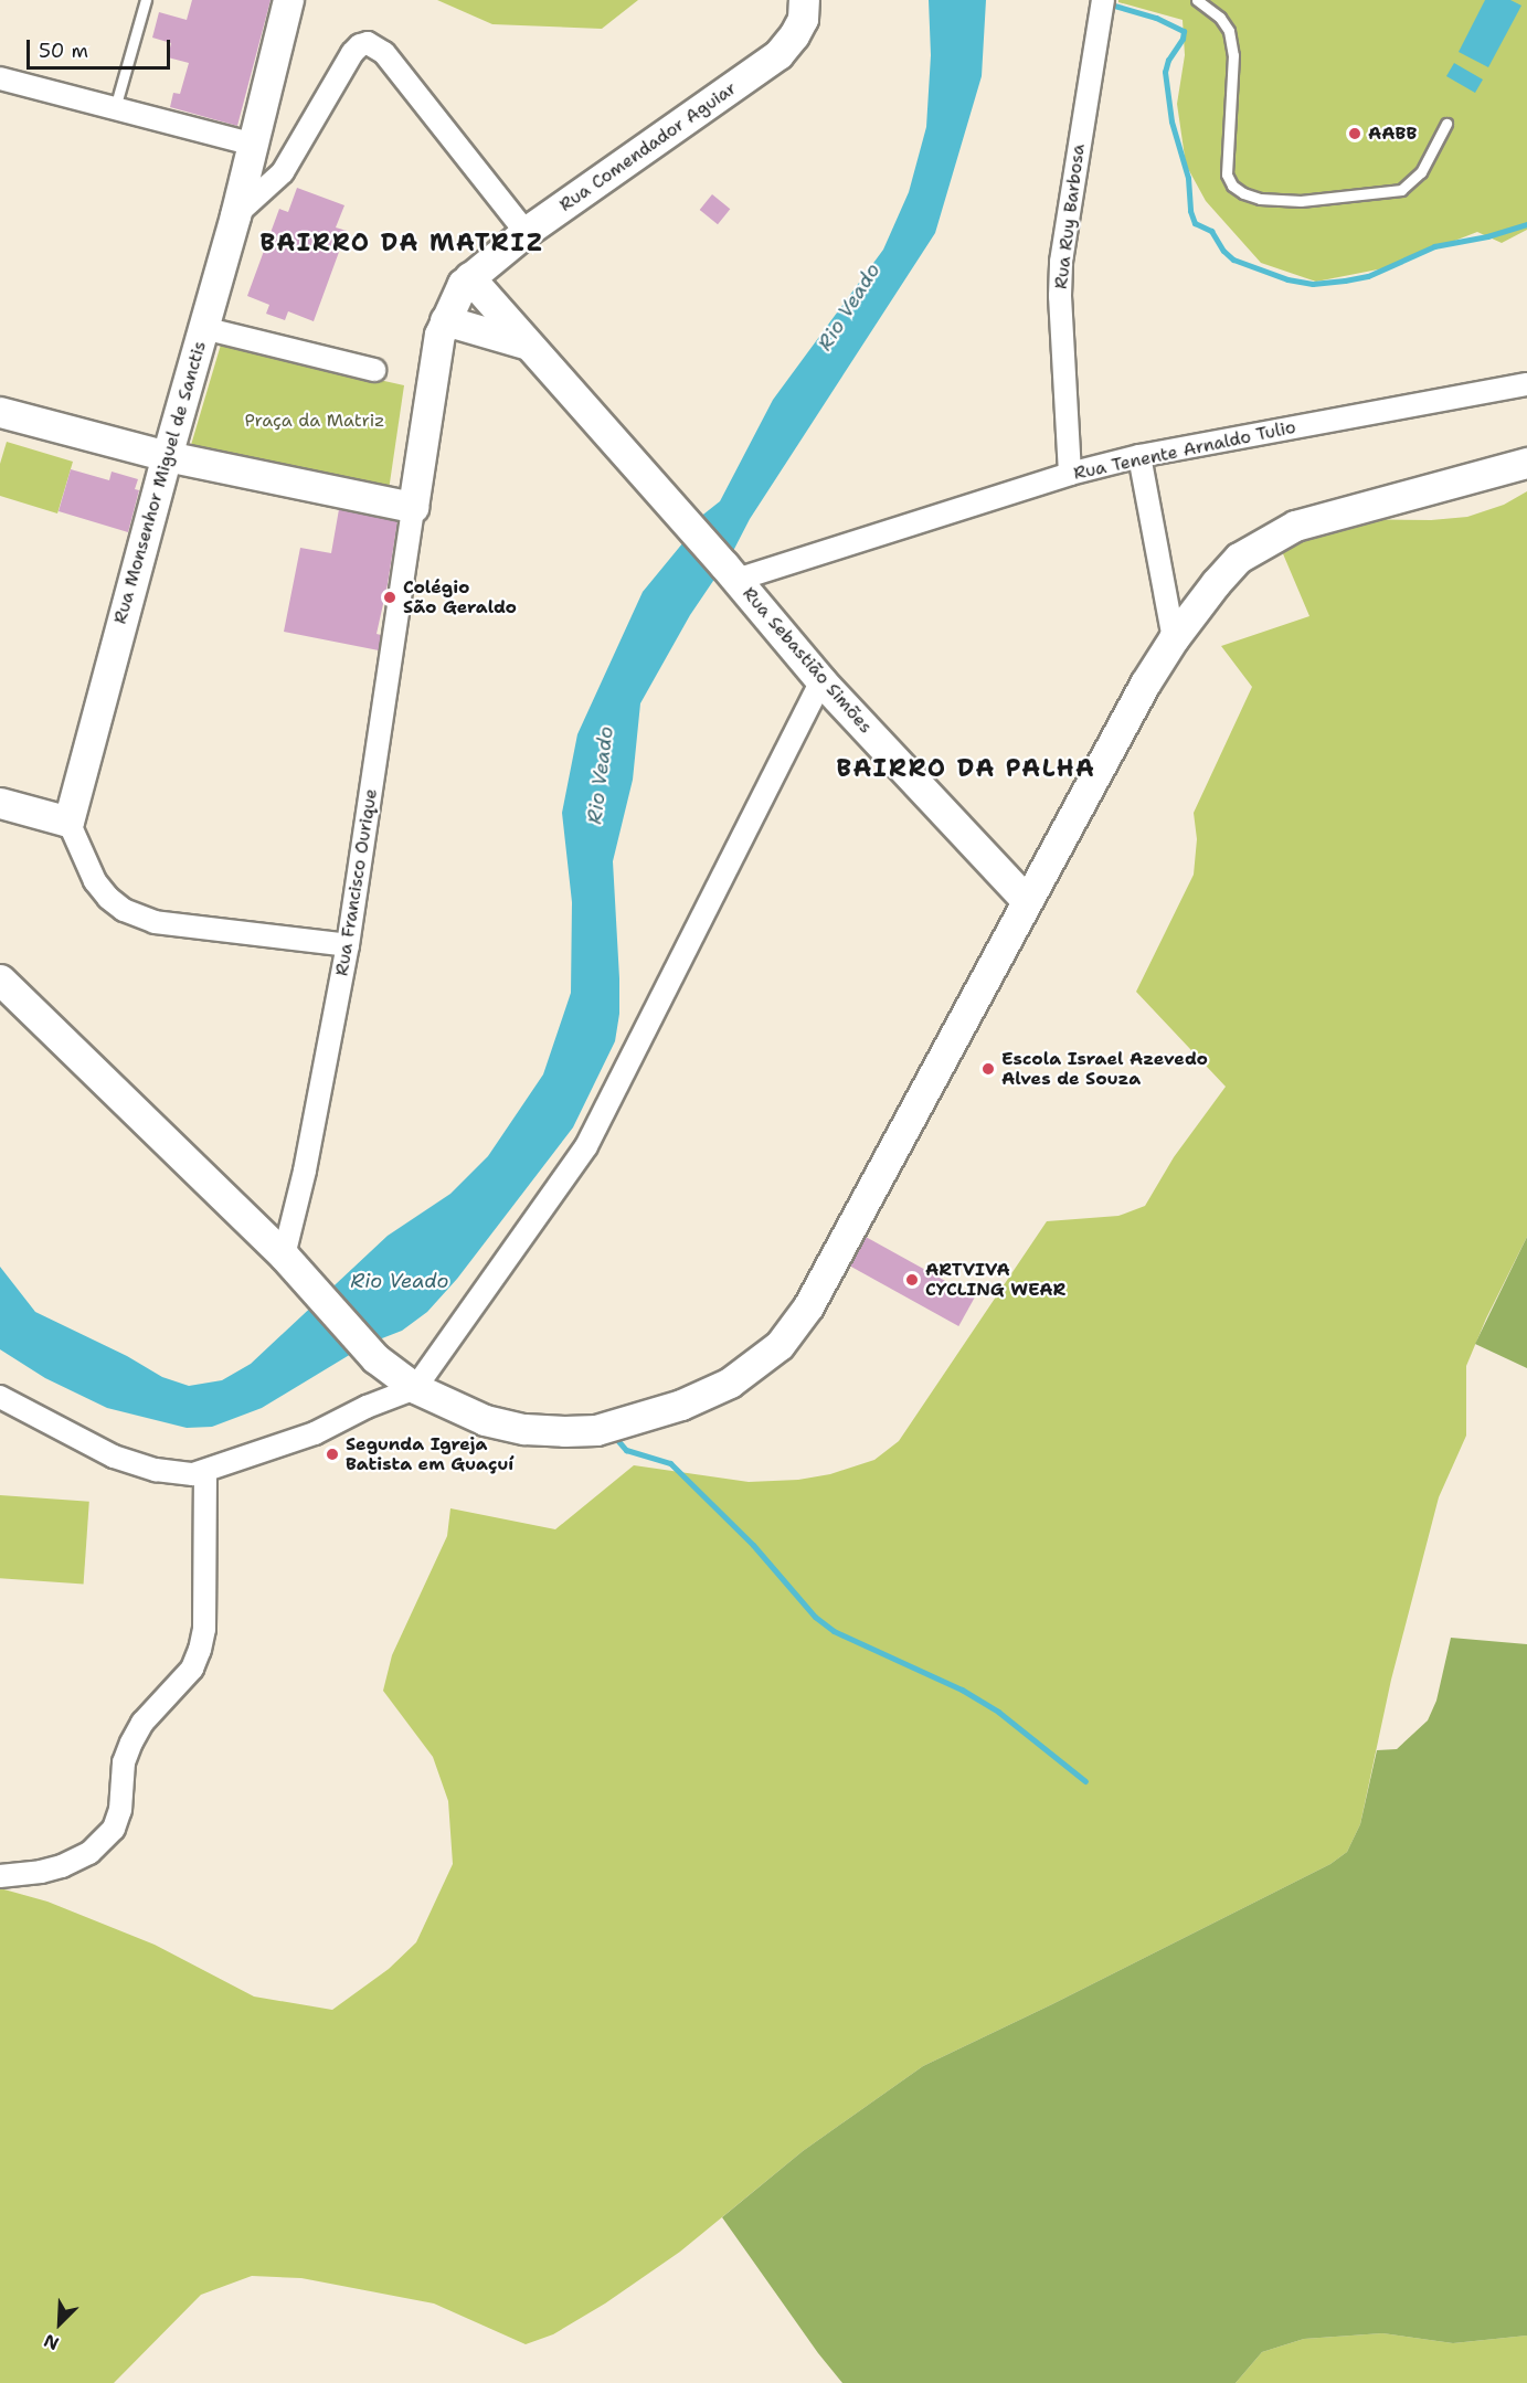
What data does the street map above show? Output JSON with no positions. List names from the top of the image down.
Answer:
{
  "streets": {
    "street": [
      "Rua Comendador Aguiar",
      "Rua Ruy Barbosa",
      "Rua Tenente Arnaldo Tulio",
      "Rua Monsenhor Miguel de Sanctis",
      "Rua Sebastião Simões",
      "Rua Francisco Ourique"
    ]
  },
  "crossings": [
    ["Rua Comendador Aguiar", "Rua Sebastião Simões"],
    ["Rua Ruy Barbosa", "Rua Tenente Arnaldo Tulio"],
    ["Rua Tenente Arnaldo Tulio", "Rua Sebastião Simões"]
  ],
  "districts": ["BAIRRO DA MATRIZ", "BAIRRO DA PALHA"],
  "water": ["Rio Veado"],
  "parks": ["Praça da Matriz"],
  "places": [
    "AABB",
    "Colégio São Geraldo",
    "Escola Israel Azevedo Alves de Souza",
    "ARTVIVA CYCLING WEAR",
    "Segunda Igreja Batista em Guaçuí"
  ],
  "scale_bar": "50 m",
  "north": "bottom left"
}
